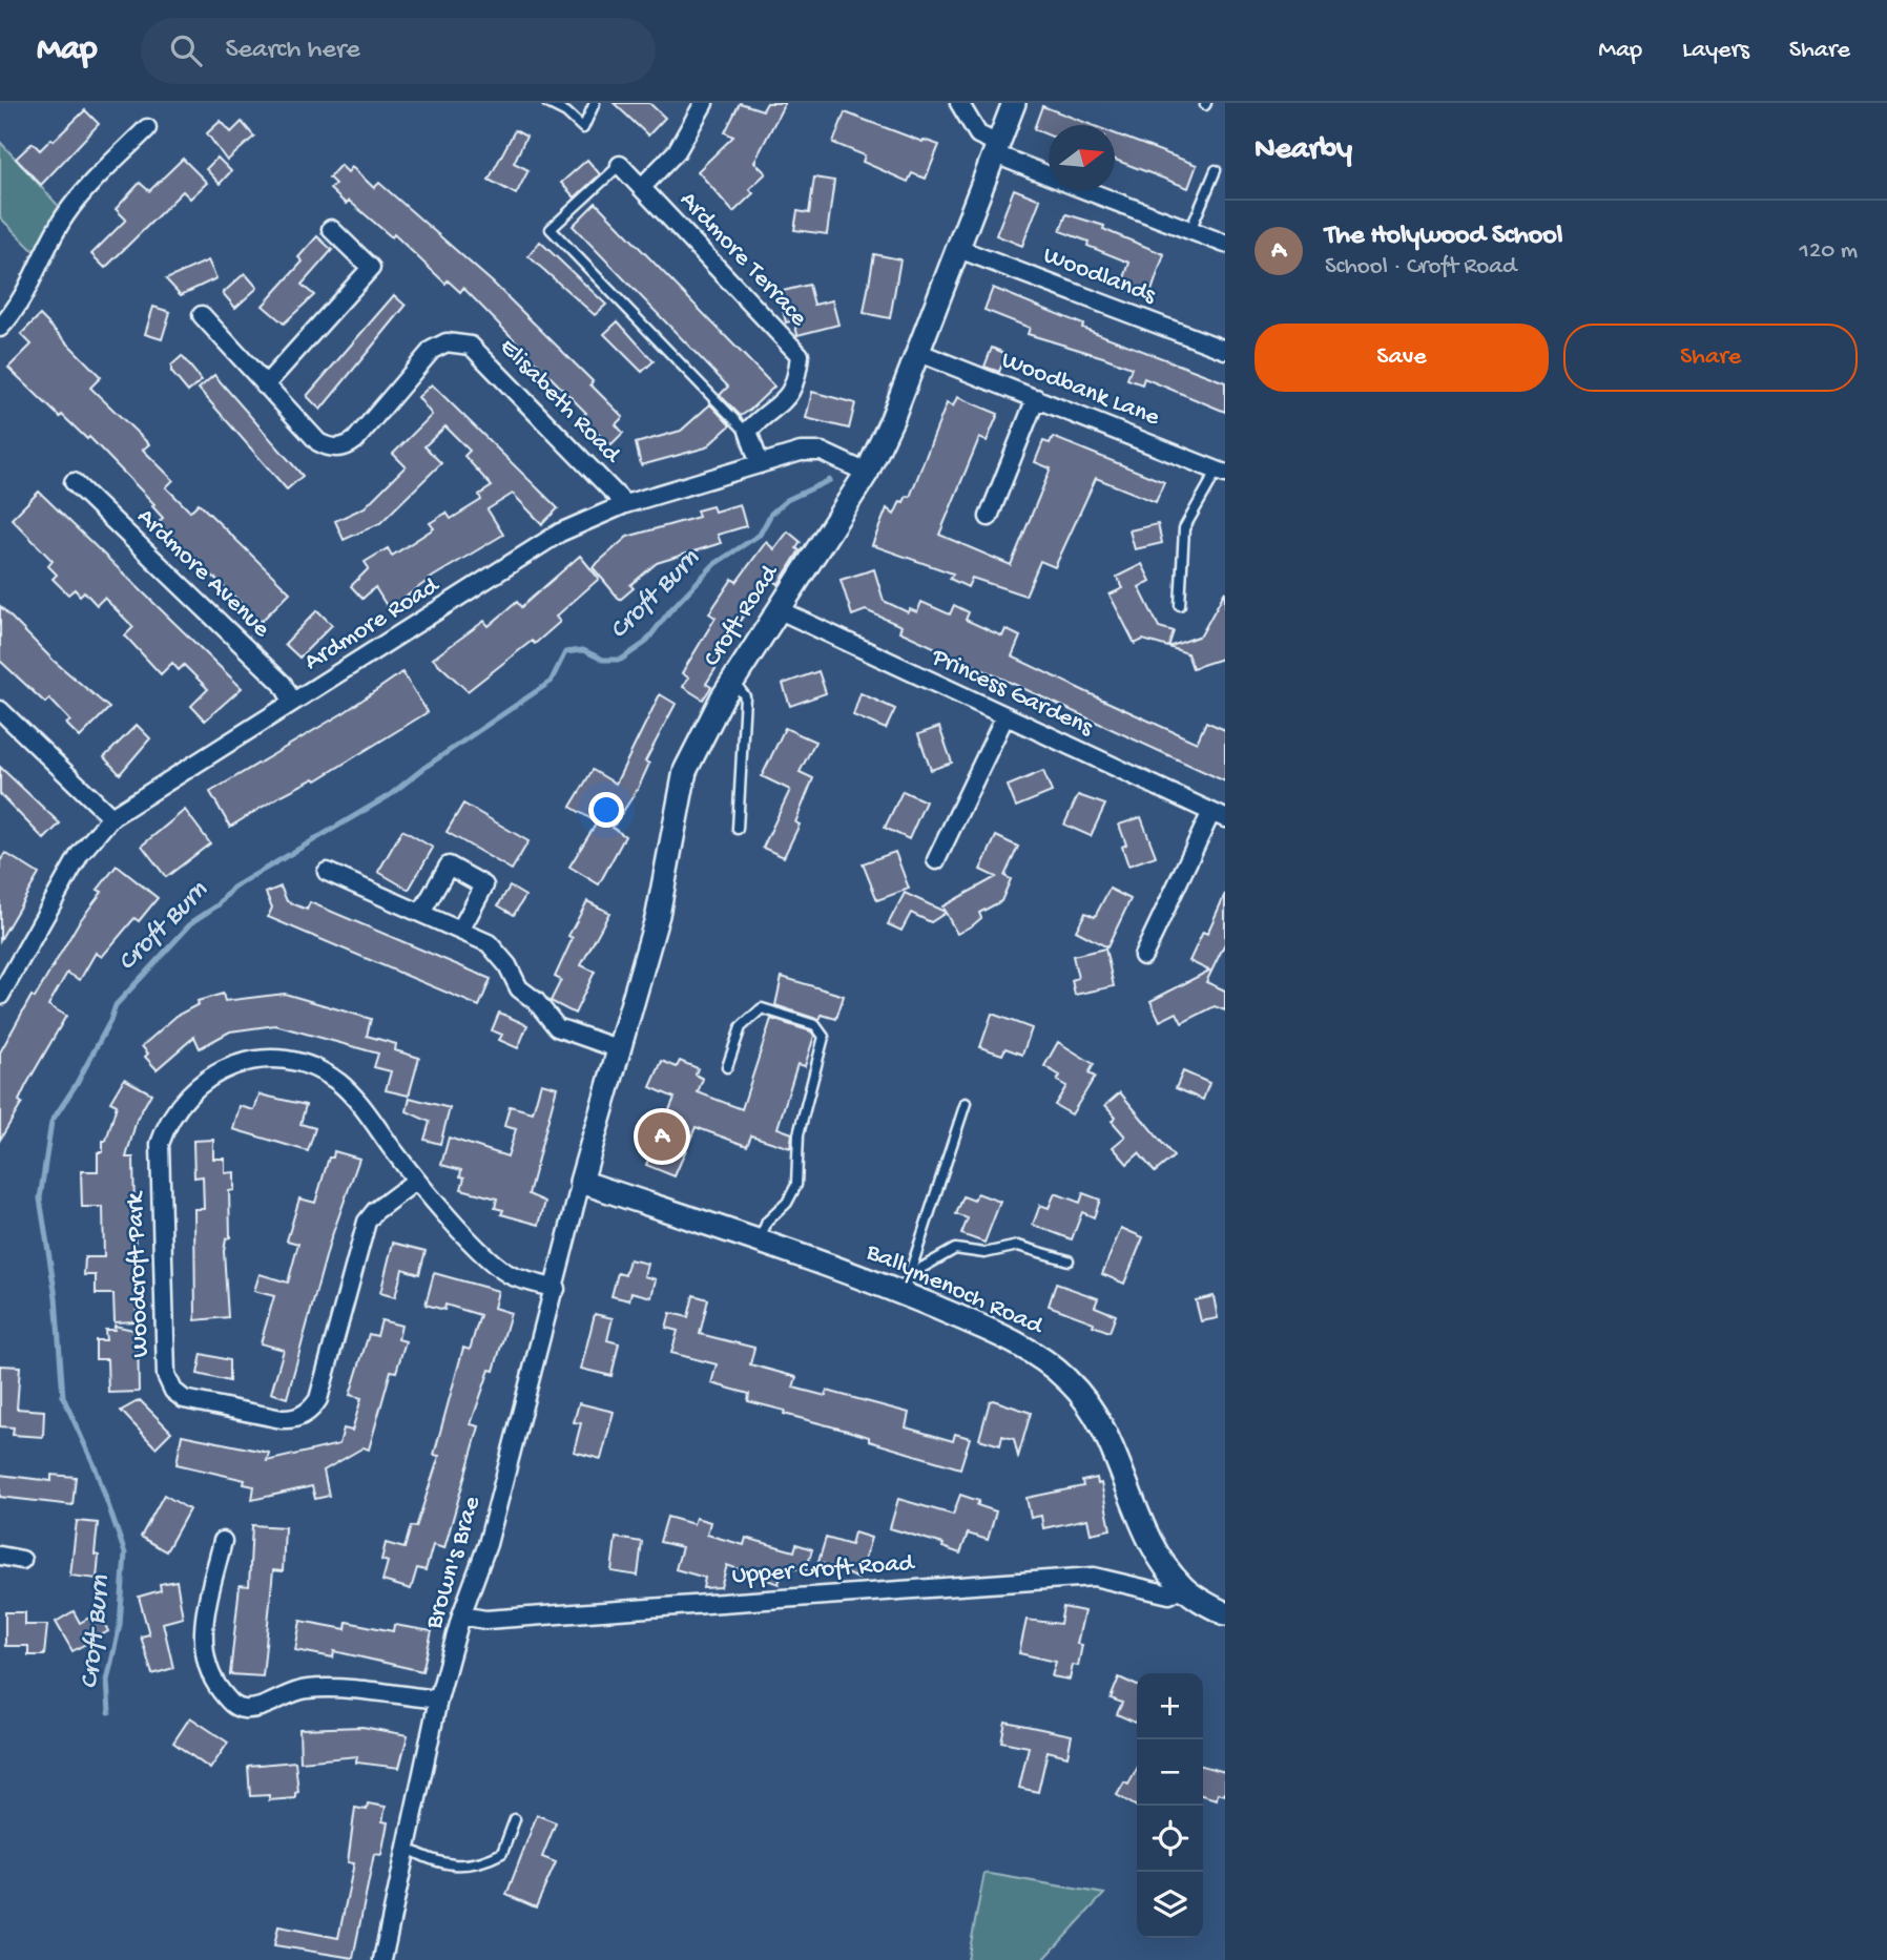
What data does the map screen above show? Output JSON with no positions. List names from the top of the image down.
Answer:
{
  "streets": {
    "street": [
      "Ardmore Terrace",
      "Woodlands",
      "Woodbank Lane",
      "Elisabeth Road",
      "Ardmore Avenue",
      "Croft Road",
      "Ardmore Road",
      "Princess Gardens",
      "Woodcroft Park",
      "Ballymenoch Road",
      "Brown's Brae",
      "Upper Croft Road"
    ]
  },
  "crossings": [
    ["Woodlands", "Croft Road"],
    ["Woodbank Lane", "Croft Road"],
    ["Elisabeth Road", "Ardmore Road"],
    ["Ardmore Avenue", "Ardmore Road"],
    ["Croft Road", "Ardmore Road"],
    ["Croft Road", "Princess Gardens"],
    ["Croft Road", "Ballymenoch Road"],
    ["Croft Road", "Brown's Brae"],
    ["Woodcroft Park", "Brown's Brae"],
    ["Ballymenoch Road", "Brown's Brae"],
    ["Ballymenoch Road", "Upper Croft Road"],
    ["Brown's Brae", "Upper Croft Road"]
  ],
  "water": ["Croft Burn"],
  "north": "right",
  "page": {
    "header": "Map",
    "search": "Search here",
    "nav": ["Map", "Layers", "Share"],
    "heading": "Nearby",
    "list": [
      {
        "mark": "A",
        "name": "The Holywood School",
        "note": "School · Croft Road",
        "value": "120 m"
      }
    ],
    "buttons": ["Save", "Share"],
    "pins": "A",
    "map_buttons": ["+", "−"]
  }
}
